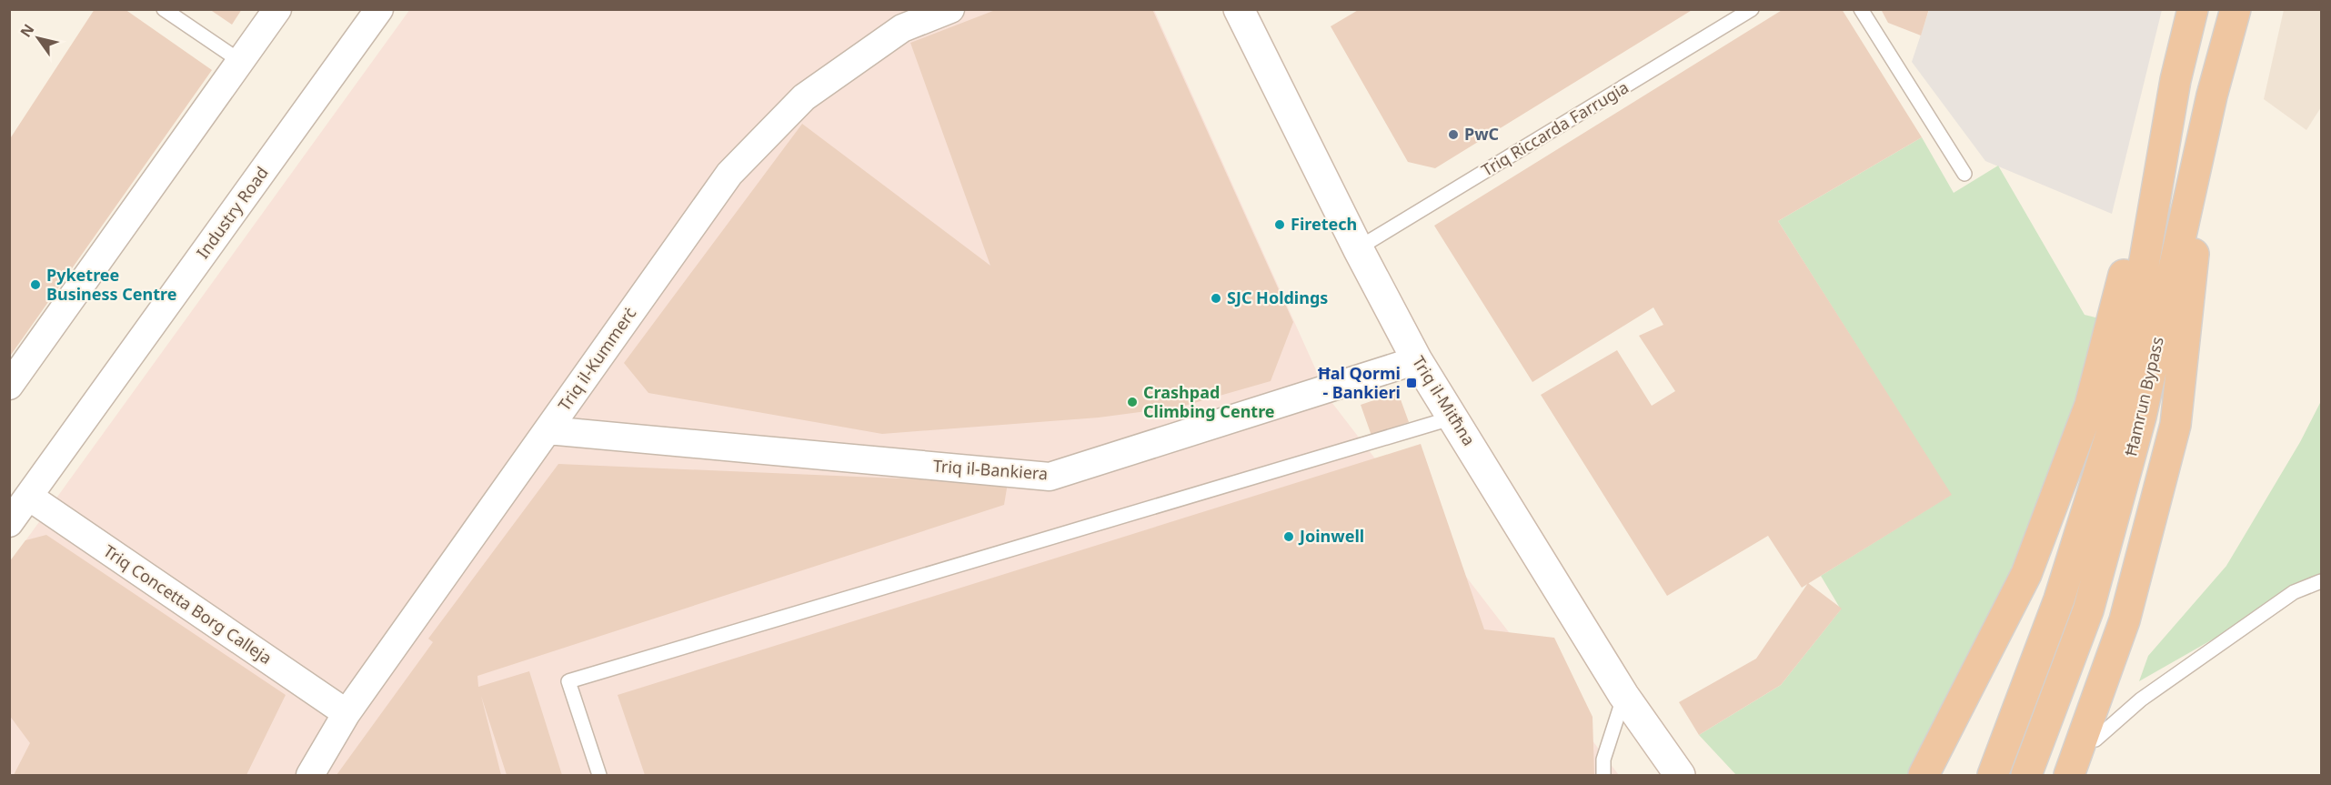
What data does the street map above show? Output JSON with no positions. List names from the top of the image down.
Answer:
{
  "streets": {
    "highway": ["Ħamrun Bypass"],
    "main road": ["Triq il-Mitħna"],
    "street": [
      "Industry Road",
      "Triq il-Kummerċ",
      "Triq il-Bankiera",
      "Triq Concetta Borg Calleja"
    ],
    "lane": ["Triq Riccarda Farrugia"]
  },
  "crossings": [
    ["Triq Riccarda Farrugia", "Triq il-Mitħna"],
    ["Industry Road", "Triq Concetta Borg Calleja"],
    ["Triq il-Kummerċ", "Triq il-Bankiera"],
    ["Triq il-Kummerċ", "Triq Concetta Borg Calleja"],
    ["Triq il-Mitħna", "Triq il-Bankiera"]
  ],
  "places": {
    "other": [
      "PwC",
      "Firetech",
      "Pyketree Business Centre",
      "SJC Holdings",
      "Crashpad Climbing Centre",
      "Joinwell"
    ],
    "transit": ["Ħal Qormi - Bankieri"]
  },
  "north": "top left"
}
